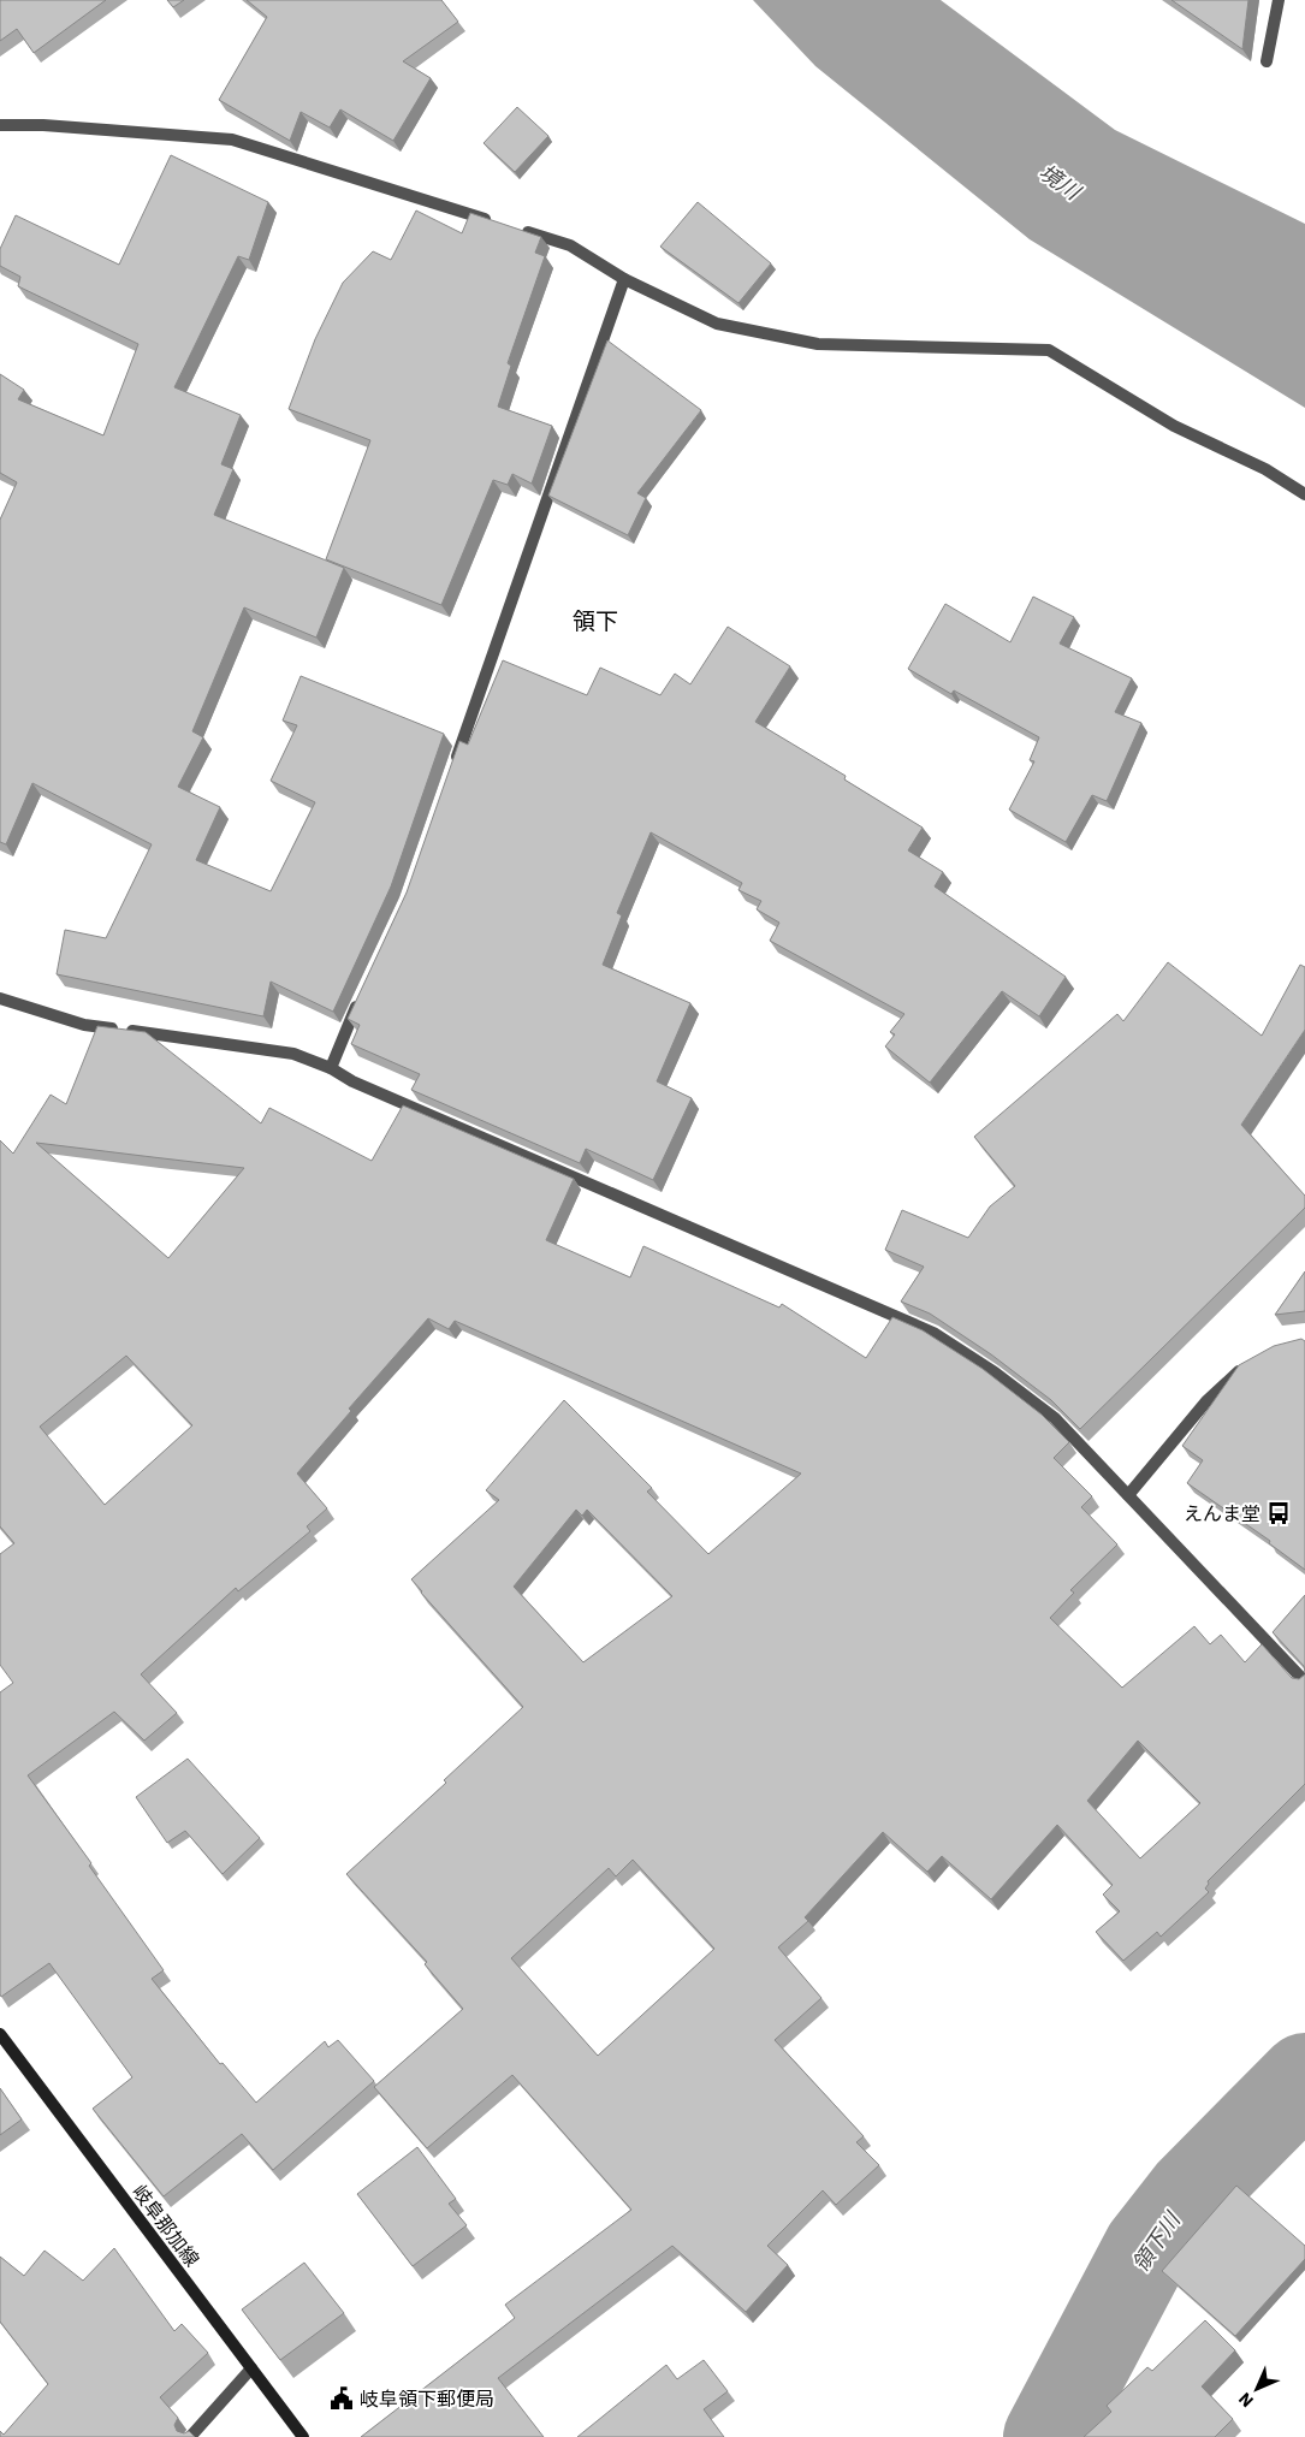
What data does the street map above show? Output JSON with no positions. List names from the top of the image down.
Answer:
{
  "streets": {
    "main road": ["岐阜那加線"]
  },
  "districts": ["領下"],
  "water": ["境川", "領下川"],
  "places": {
    "bus stop": ["えんま堂"],
    "public building": ["岐阜領下郵便局"]
  },
  "north": "bottom left"
}
